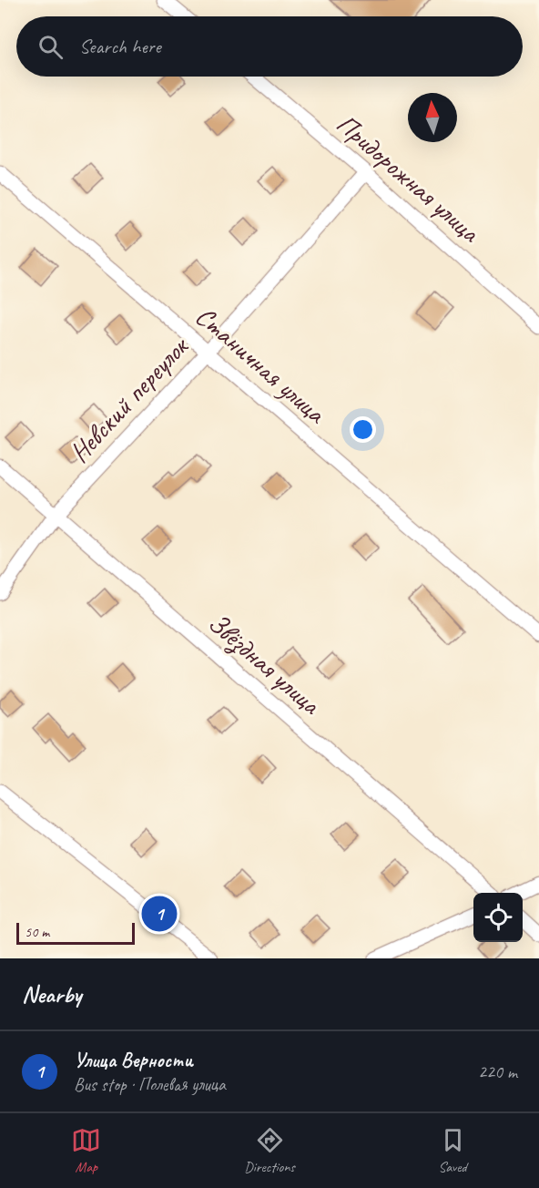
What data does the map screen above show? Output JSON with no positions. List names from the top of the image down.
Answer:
{
  "streets": {
    "street": [
      "Придорожная улица",
      "Станичная улица",
      "Невский переулок",
      "Звёздная улица"
    ]
  },
  "crossings": [
    ["Придорожная улица", "Невский переулок"],
    ["Станичная улица", "Невский переулок"],
    ["Невский переулок", "Звёздная улица"]
  ],
  "scale_bar": "50 m",
  "north": "top",
  "page": {
    "search": "Search here",
    "pins": "1",
    "scale": "50 m",
    "heading": "Nearby",
    "list": [
      {
        "mark": "1",
        "name": "Улица Верности",
        "note": "Bus stop · Полевая улица",
        "value": "220 m"
      }
    ],
    "nav": ["Map", "Directions", "Saved"]
  }
}
